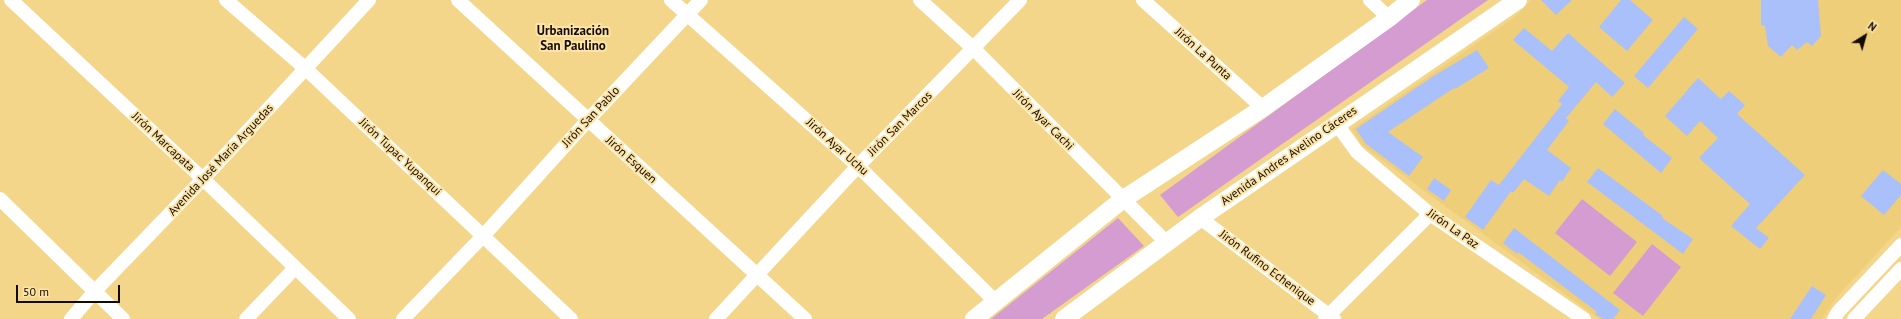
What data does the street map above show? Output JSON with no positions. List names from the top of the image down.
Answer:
{
  "streets": {
    "main road": ["Avenida Andres Avelino Cáceres"],
    "street": [
      "Jirón La Punta",
      "Jirón San Pablo",
      "Jirón Ayar Cachi",
      "Jirón San Marcos",
      "Jirón Marcapata",
      "Jirón Ayar Uchu",
      "Jirón Tupac Yupanqui",
      "Avenida José María Arguedas",
      "Jirón Esquen",
      "Jirón La Paz",
      "Jirón Rufino Echenique"
    ]
  },
  "crossings": [
    ["Jirón San Pablo", "Jirón Ayar Uchu"],
    ["Jirón San Pablo", "Jirón Tupac Yupanqui"],
    ["Jirón San Pablo", "Jirón Esquen"],
    ["Jirón Ayar Cachi", "Jirón San Marcos"],
    ["Jirón Ayar Cachi", "Avenida Andres Avelino Cáceres"],
    ["Jirón San Marcos", "Jirón Ayar Uchu"],
    ["Jirón San Marcos", "Jirón Esquen"],
    ["Jirón Marcapata", "Avenida José María Arguedas"],
    ["Avenida Andres Avelino Cáceres", "Jirón La Paz"],
    ["Avenida Andres Avelino Cáceres", "Jirón Rufino Echenique"],
    ["Jirón Tupac Yupanqui", "Avenida José María Arguedas"]
  ],
  "districts": ["Urbanización San Paulino"],
  "scale_bar": "50 m",
  "north": "top right"
}
